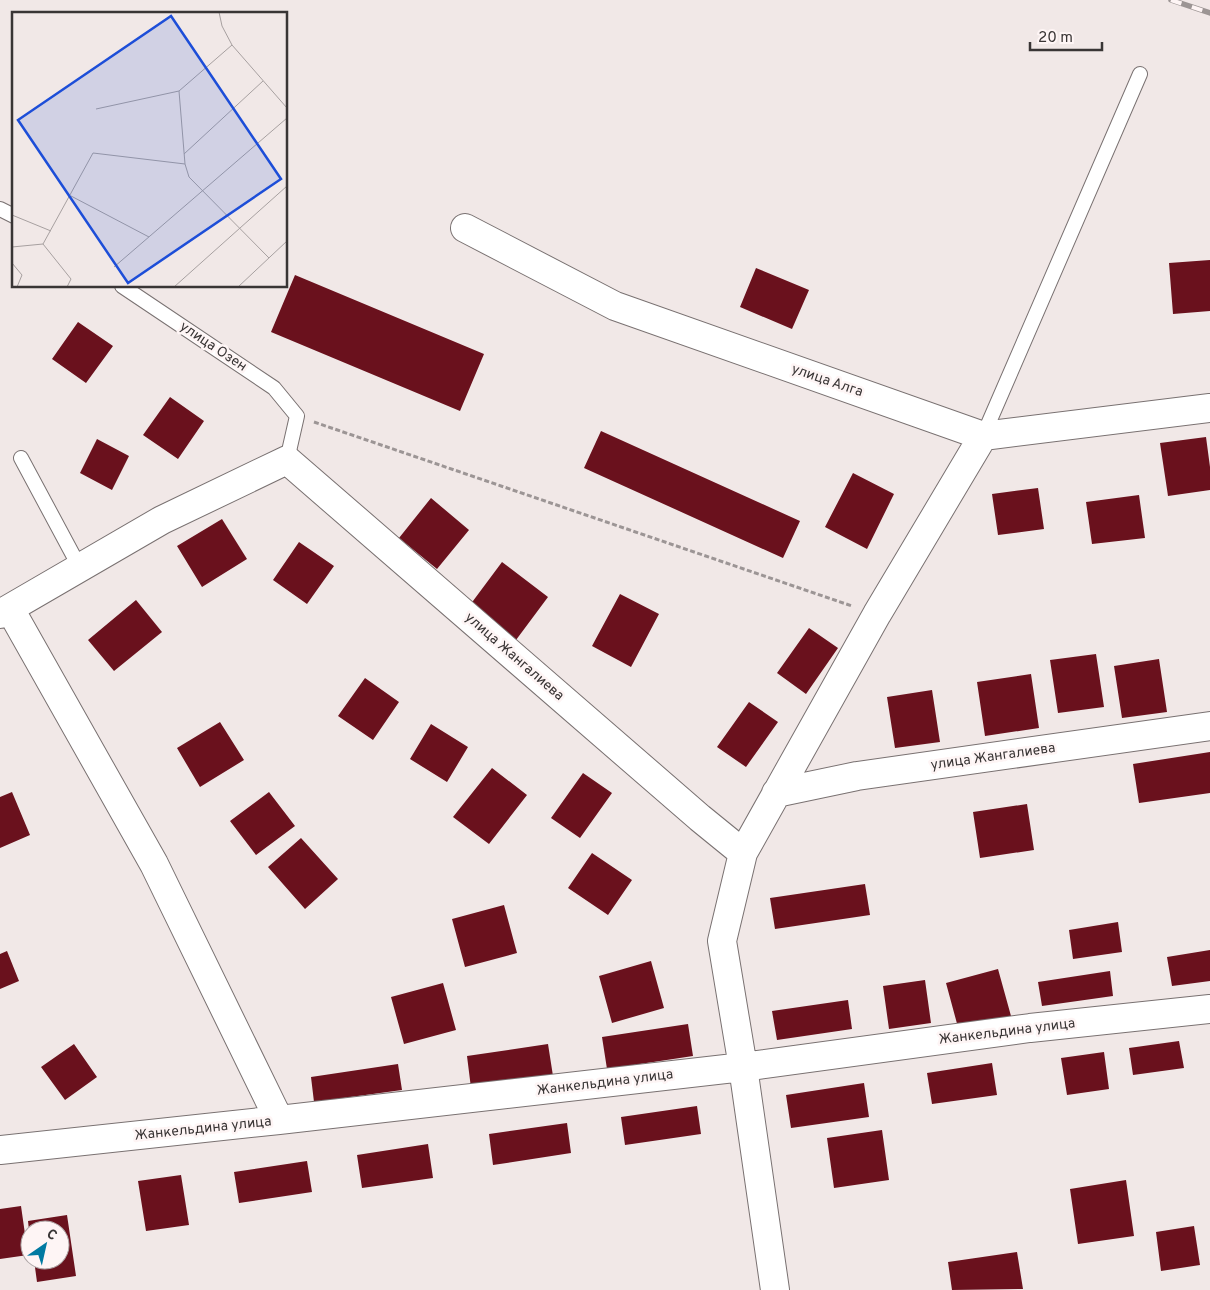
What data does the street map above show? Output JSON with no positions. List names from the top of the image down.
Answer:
{
  "streets": {
    "street": ["улица Алга", "улица Жангалиева", "Жанкельдина улица"],
    "lane": ["улица Озен"]
  },
  "scale_bar": "20 m",
  "north": "top right"
}
